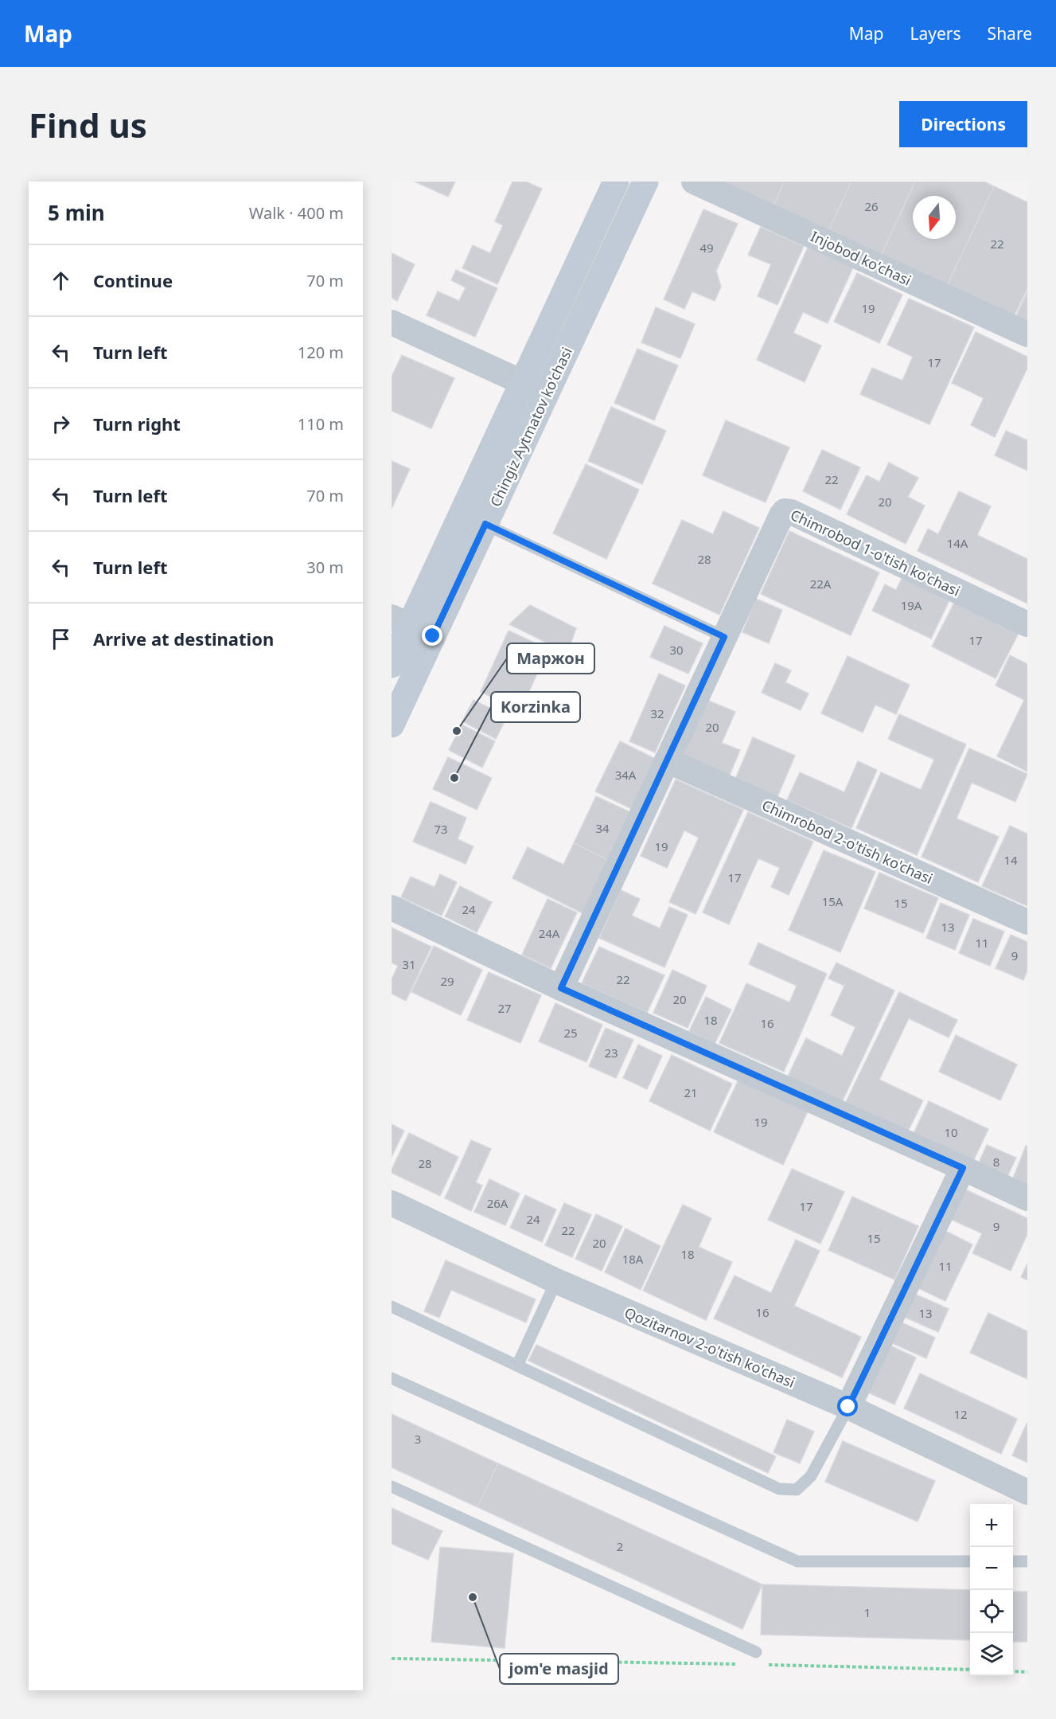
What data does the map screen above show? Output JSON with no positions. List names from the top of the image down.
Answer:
{
  "streets": {
    "main road": ["Chingiz Aytmatov ko'chasi"],
    "street": [
      "Injobod ko'chasi",
      "Chimrobod 1-o'tish ko'chasi",
      "Chimrobod 2-o'tish ko'chasi",
      "Qozitarnov 2-o'tish ko'chasi"
    ]
  },
  "crossings": [
    ["Chimrobod 1-o'tish ko'chasi", "Chimrobod 2-o'tish ko'chasi"]
  ],
  "places": ["Маржон", "Korzinka", "jom'e masjid"],
  "house_numbers": [
    "26",
    "22",
    "49",
    "19",
    "17",
    "22",
    "20",
    "14А",
    "28",
    "22А",
    "19А",
    "17",
    "30",
    "32",
    "20",
    "34А",
    "34",
    "73",
    "19",
    "14",
    "17",
    "15А",
    "15",
    "24",
    "13",
    "24А",
    "11",
    "9",
    "31",
    "22",
    "29",
    "20",
    "27",
    "18",
    "16",
    "25",
    "23",
    "21",
    "19",
    "10",
    "8",
    "28",
    "26А",
    "17",
    "24",
    "9",
    "22",
    "15",
    "20",
    "18",
    "18А",
    "11",
    "16",
    "13",
    "12",
    "3",
    "2",
    "1"
  ],
  "north": "bottom",
  "page": {
    "header": "Map",
    "nav": ["Map", "Layers", "Share"],
    "buttons": "Directions",
    "title": "Find us",
    "heading": ["5 min", "Walk · 400 m"],
    "list": [
      ["Continue", "70 m"],
      ["Turn left", "120 m"],
      ["Turn right", "110 m"],
      ["Turn left", "70 m"],
      ["Turn left", "30 m"],
      "Arrive at destination"
    ],
    "map_buttons": ["+", "−"]
  }
}
